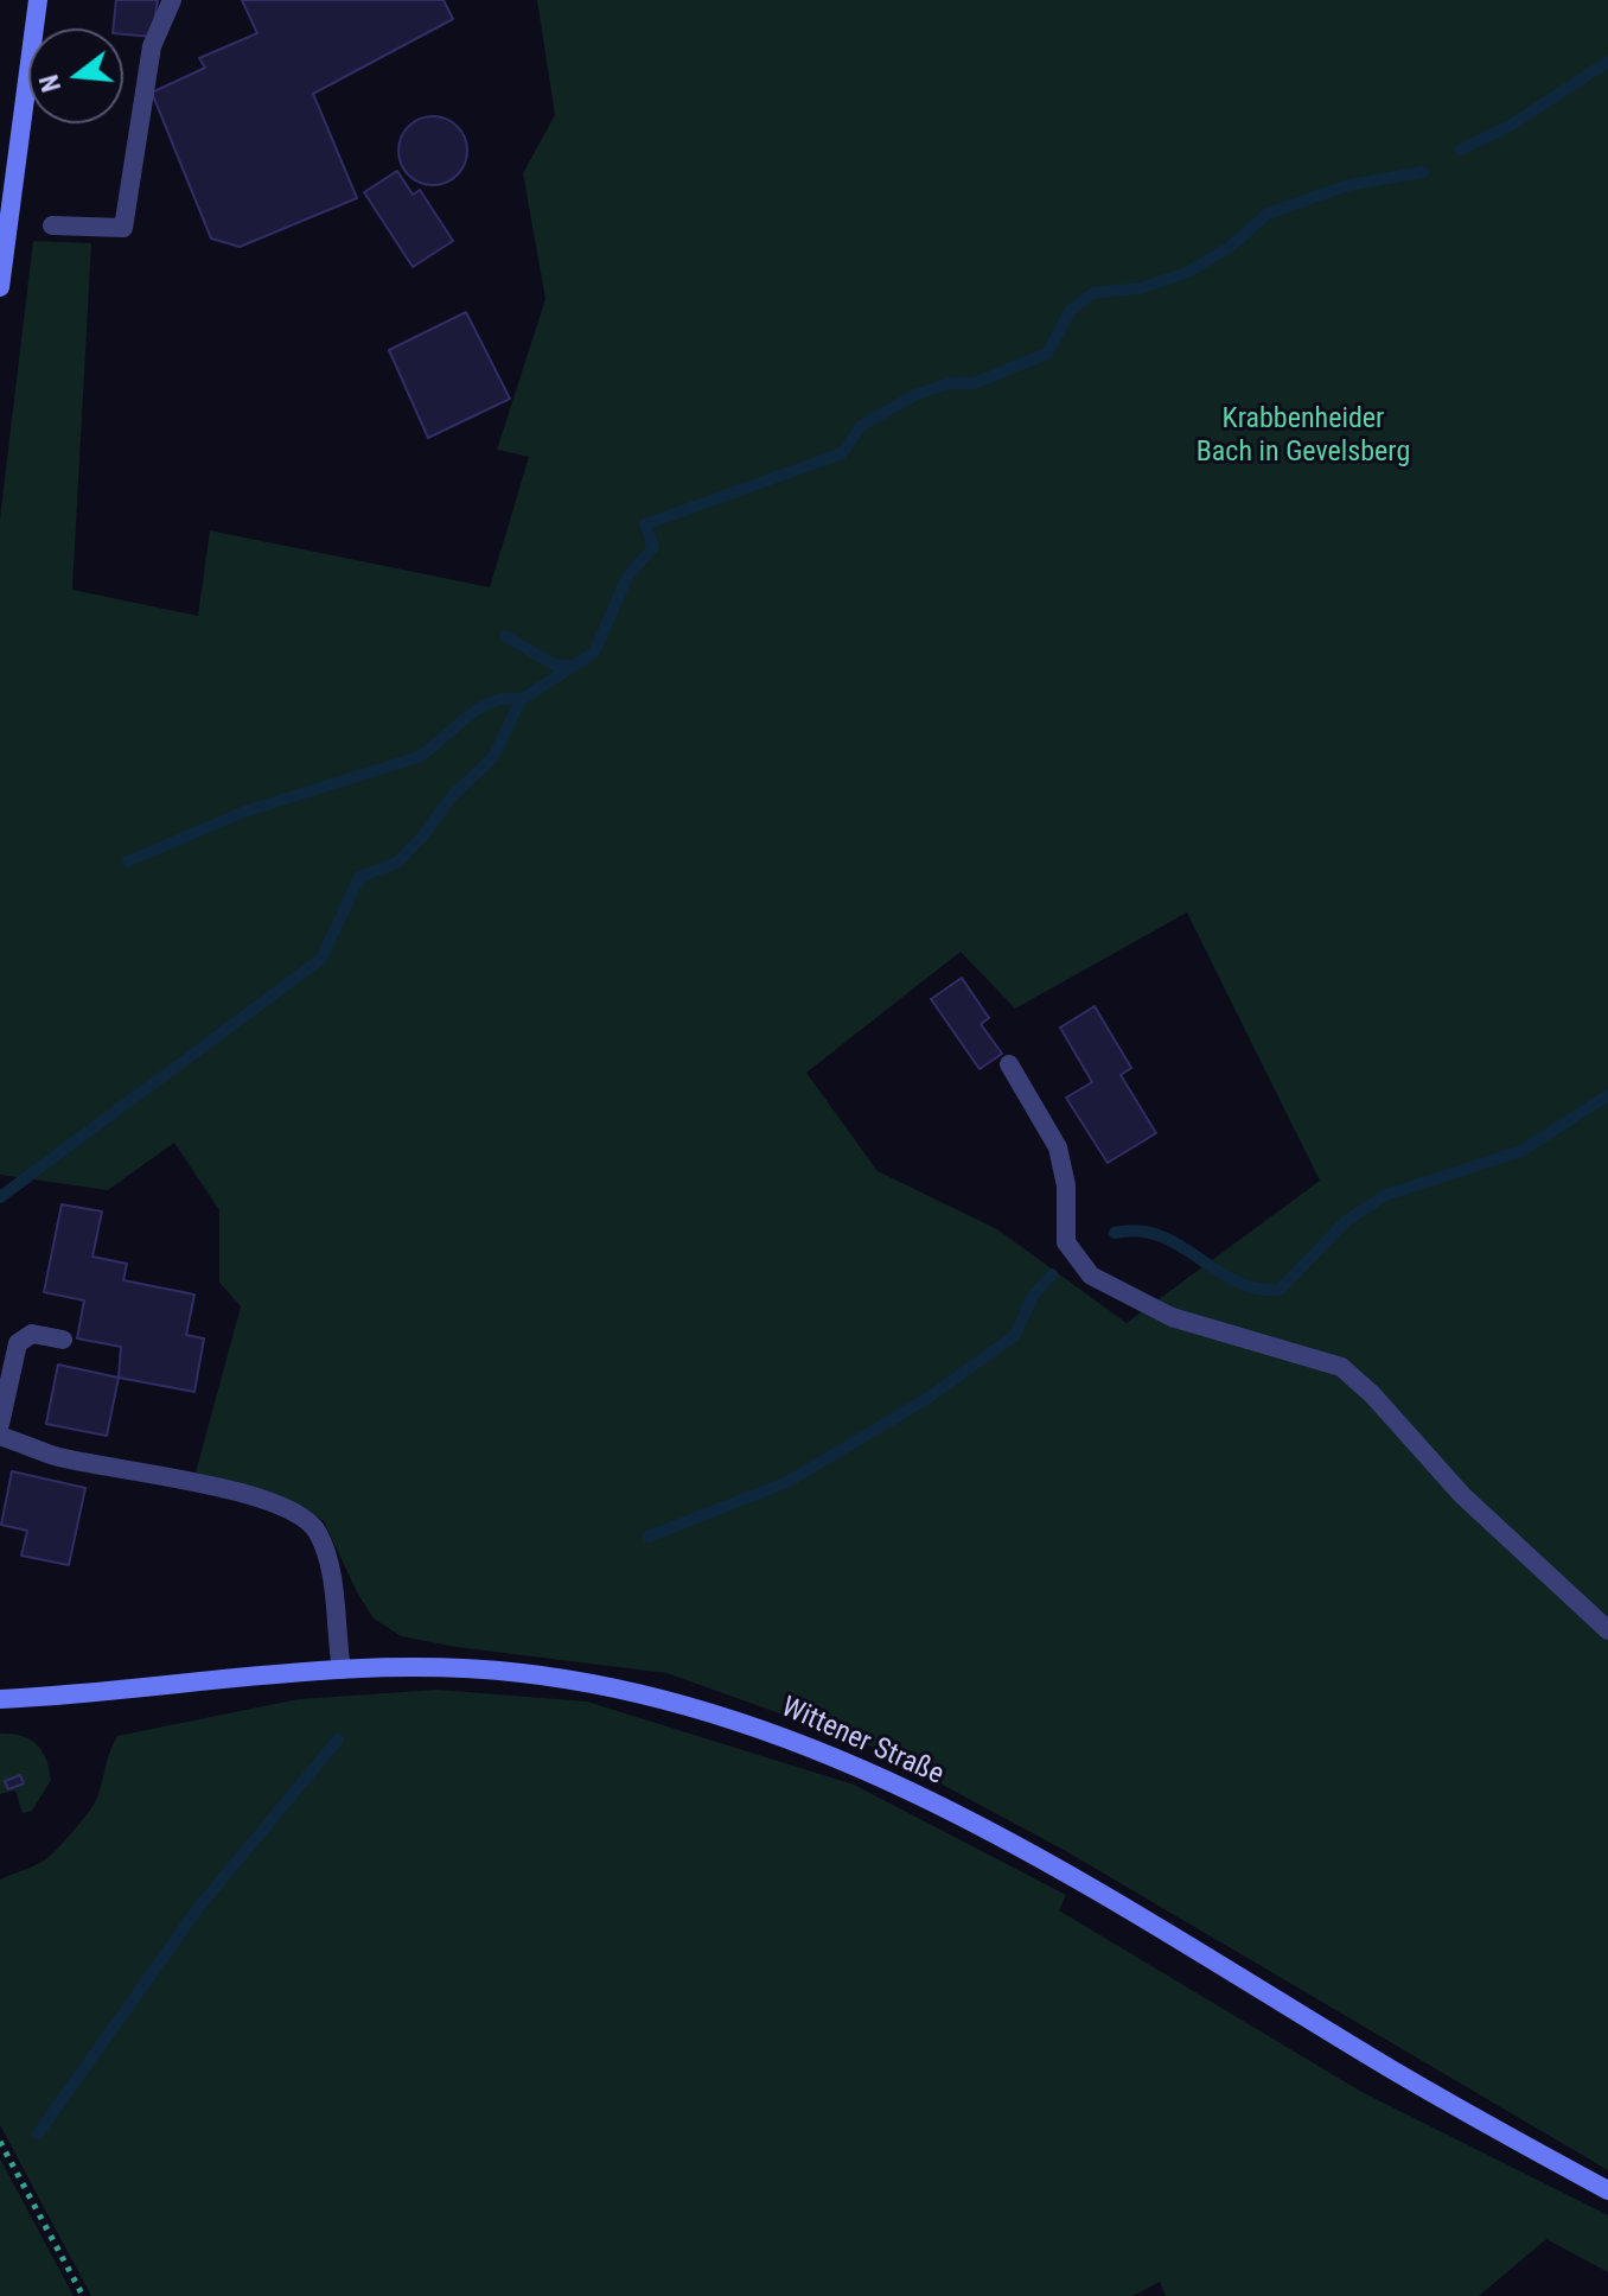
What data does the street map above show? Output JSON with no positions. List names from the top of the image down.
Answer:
{
  "streets": {
    "main road": ["Wittener Straße"]
  },
  "parks": ["Krabbenheider Bach in Gevelsberg"],
  "north": "left"
}
